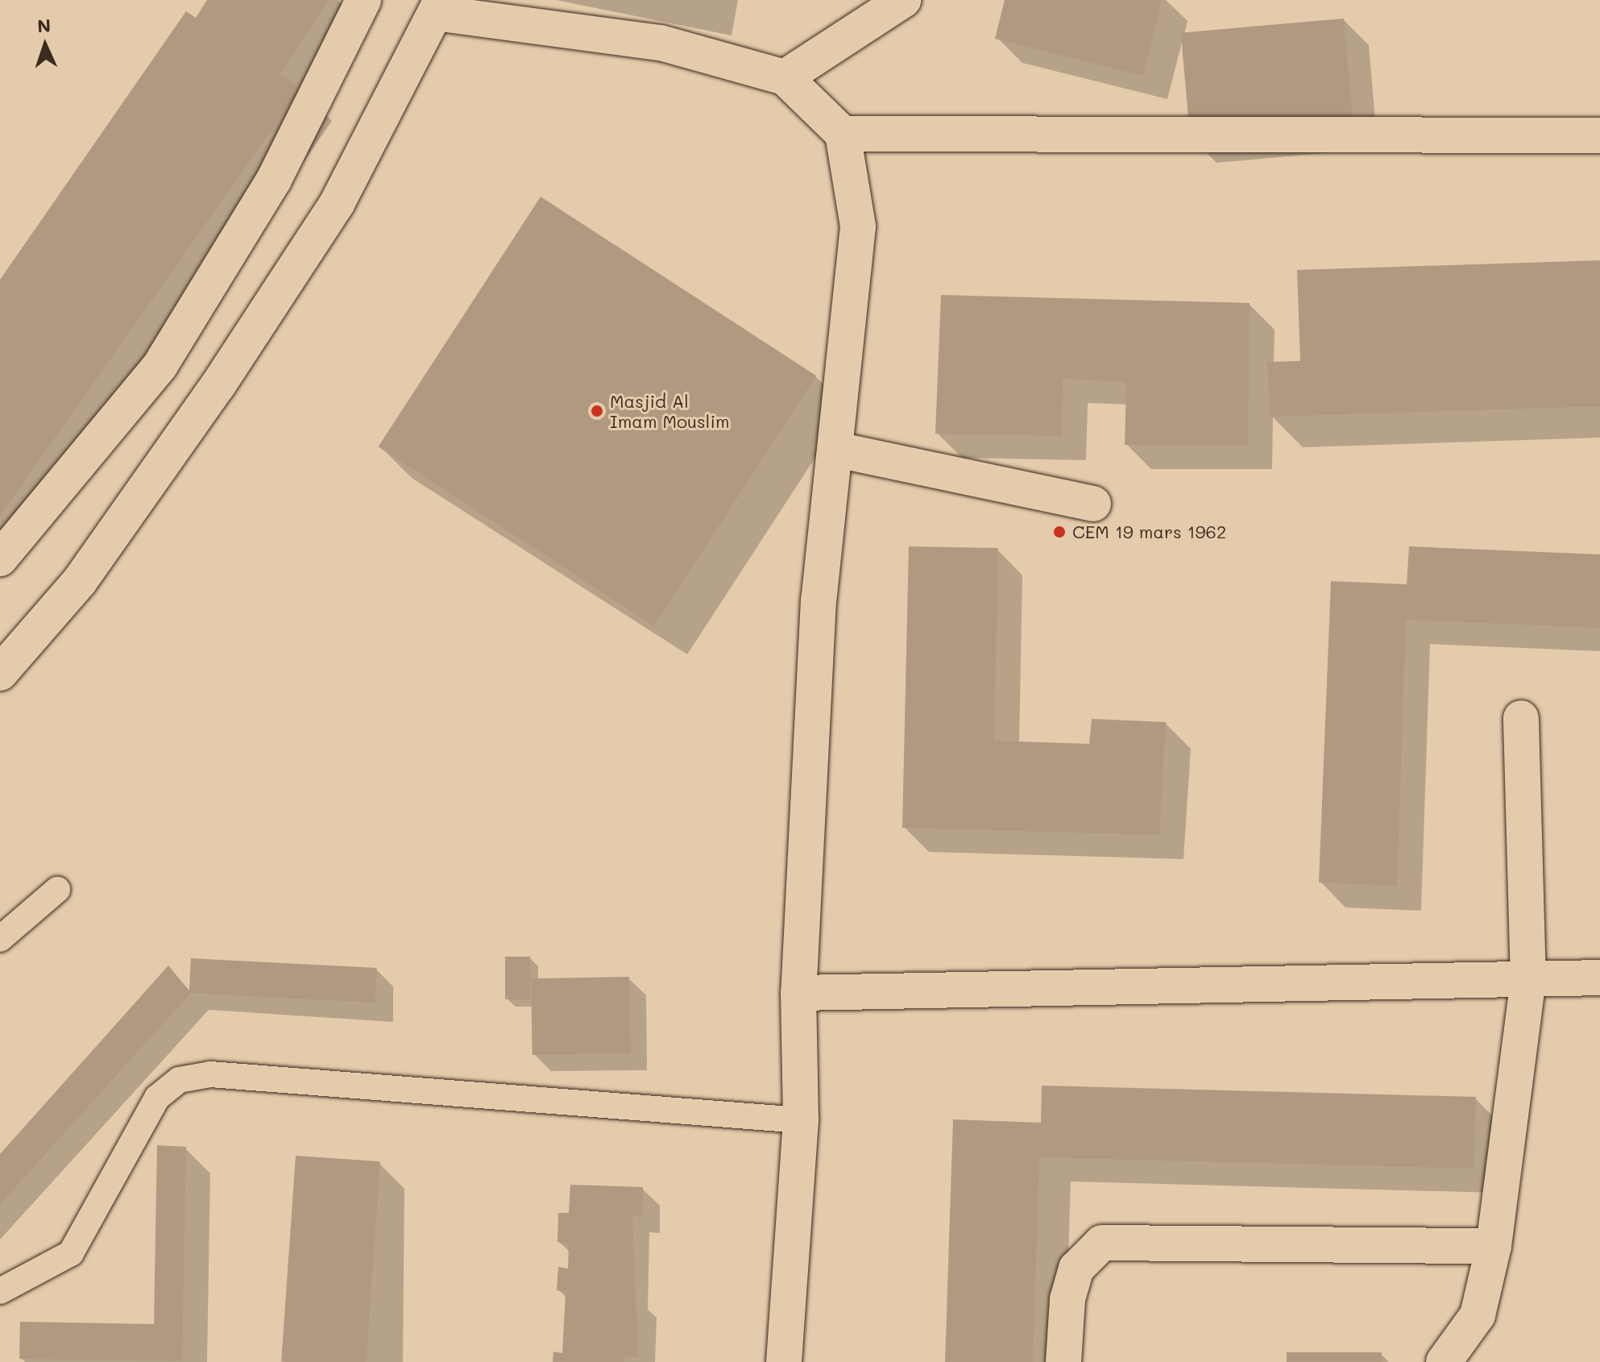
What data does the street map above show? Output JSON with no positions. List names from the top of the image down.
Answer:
{
  "places": ["Masjid Al Imam Mouslim", "CEM 19 mars 1962"],
  "north": "top"
}
